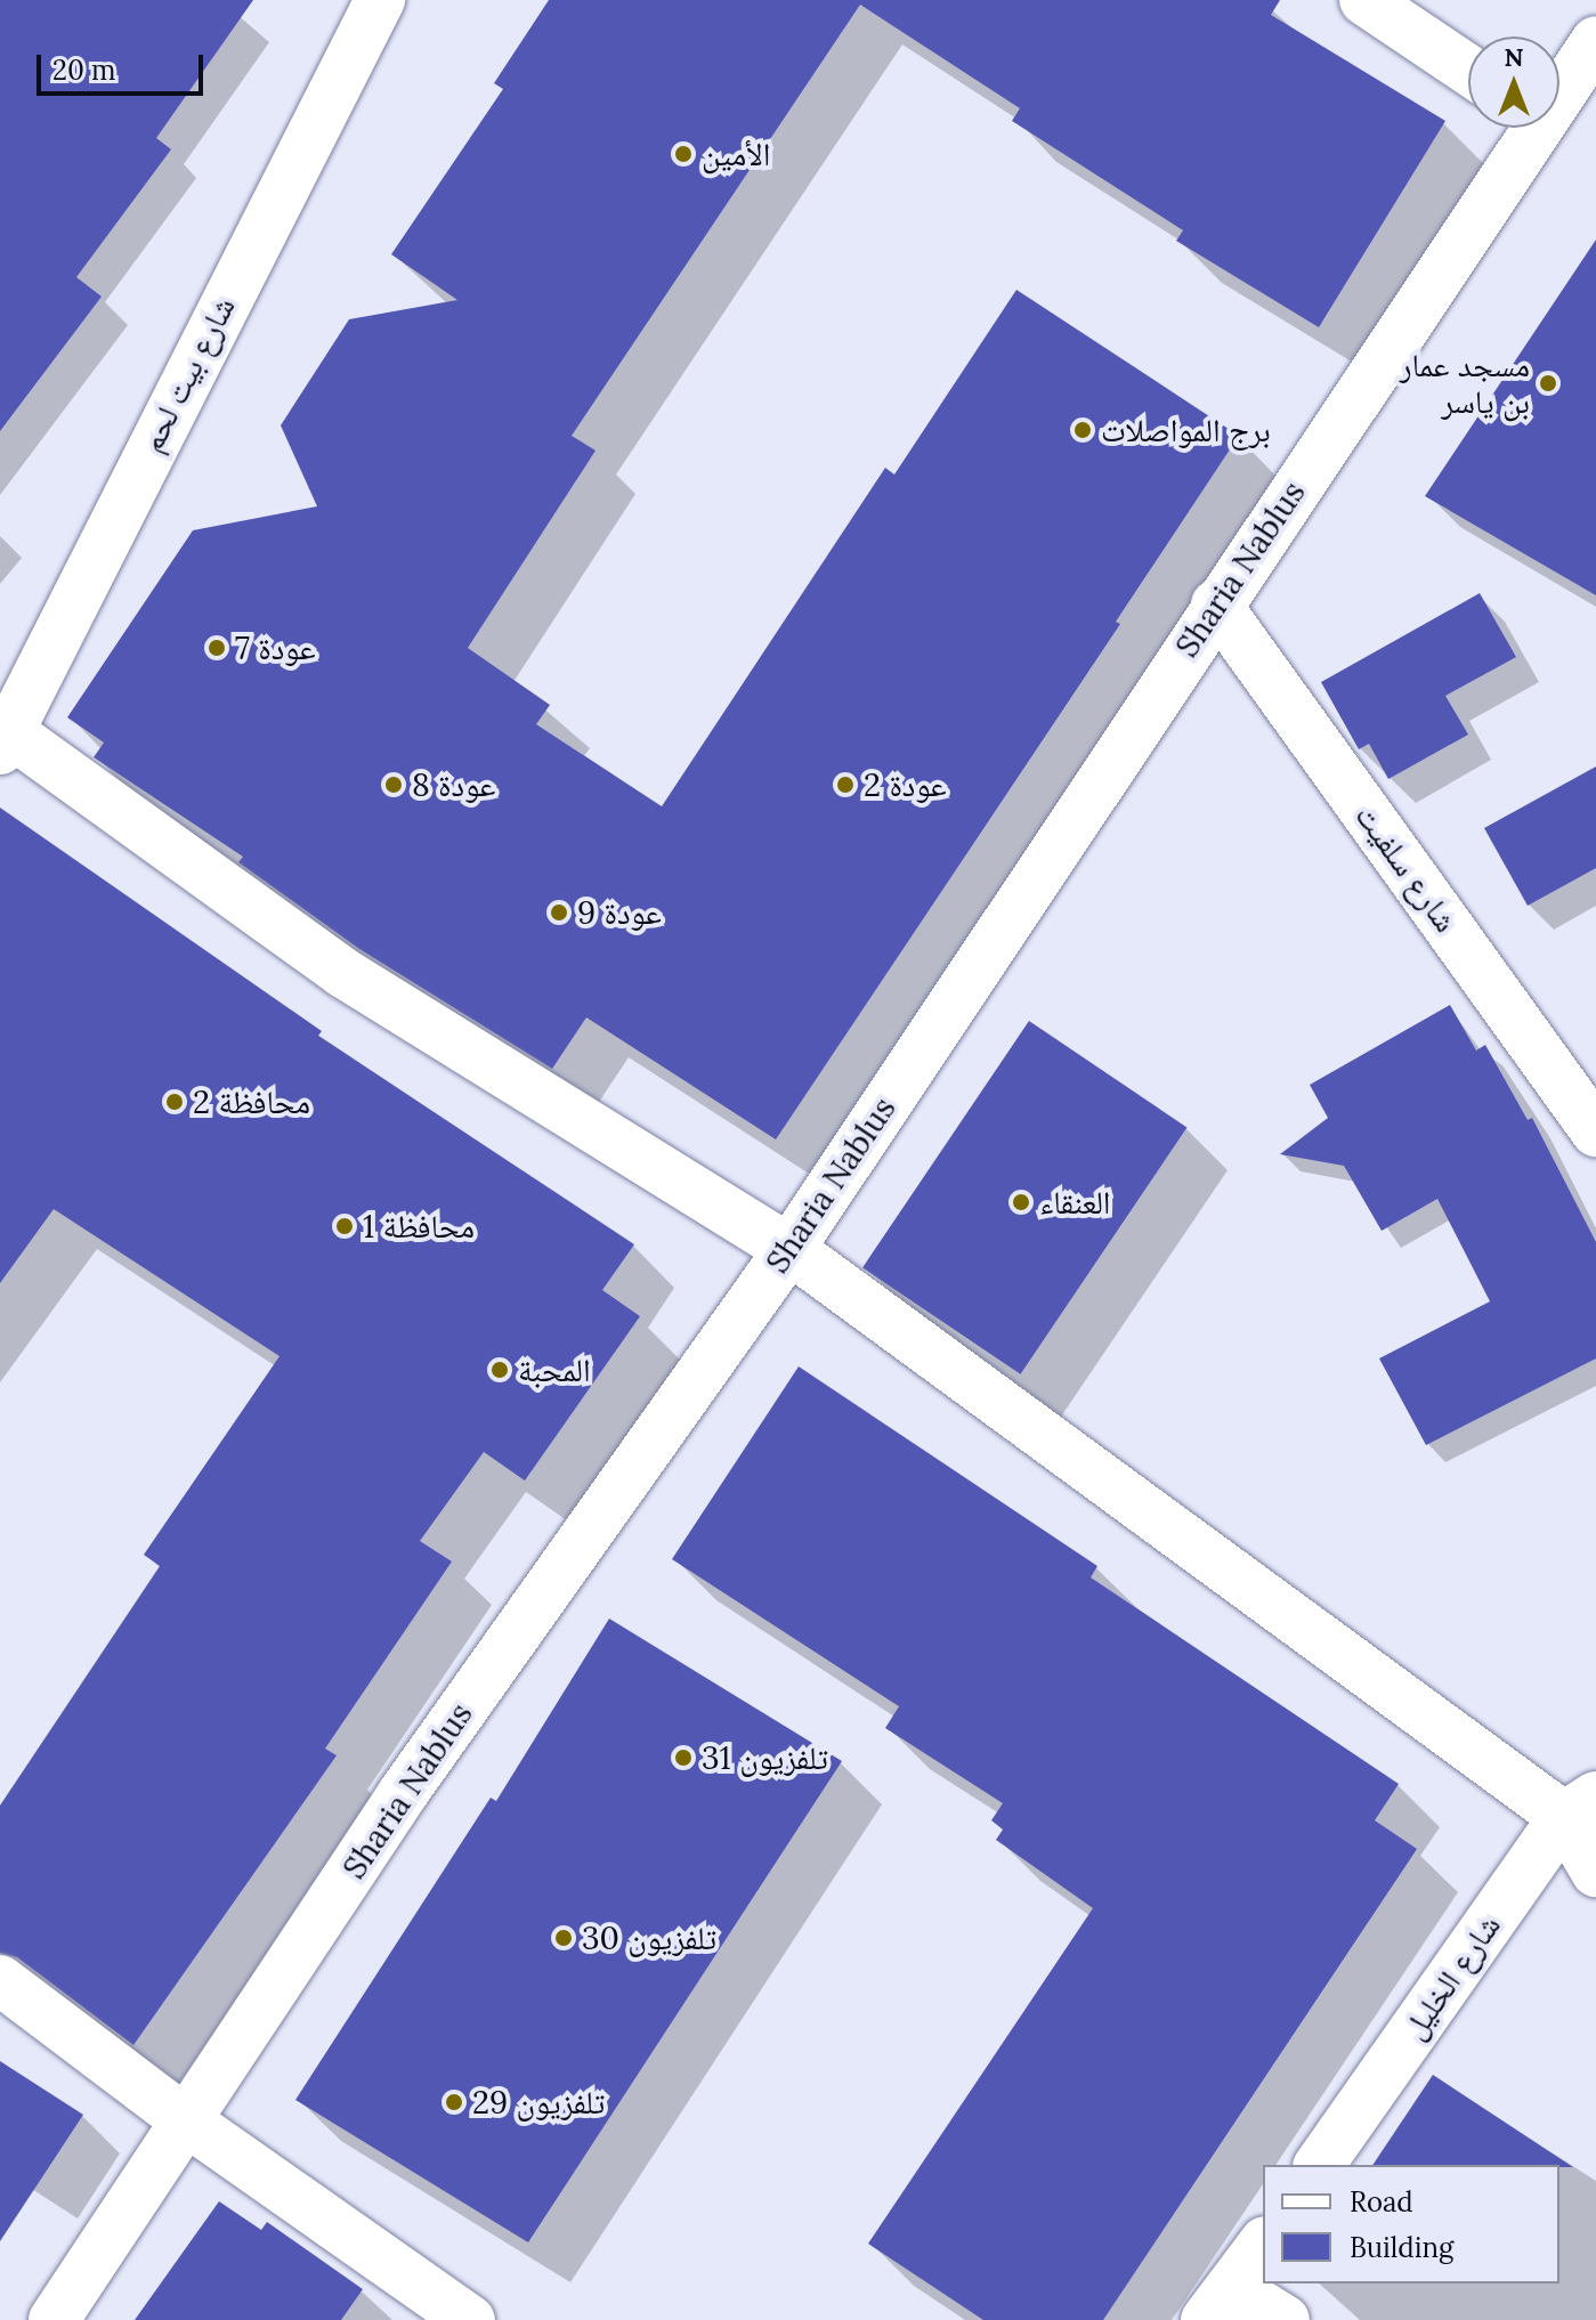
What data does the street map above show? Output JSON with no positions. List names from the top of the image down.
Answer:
{
  "streets": {
    "street": [
      "شارع بيت لحم",
      "Sharia Nablus",
      "شارع سلفيت",
      "شارع الخليل"
    ]
  },
  "crossings": [
    ["Sharia Nablus", "شارع سلفيت"]
  ],
  "places": [
    "الأمين",
    "مسجد عمار بن ياسر",
    "برج المواصلات",
    "عودة 7",
    "عودة 8",
    "عودة 2",
    "عودة 9",
    "محافظة 2",
    "العنقاء",
    "محافظة 1",
    "المحبة",
    "تلفزيون 31",
    "تلفزيون 30",
    "تلفزيون 29"
  ],
  "legend": ["Road", "Building"],
  "scale_bar": "20 m",
  "north": "top"
}
